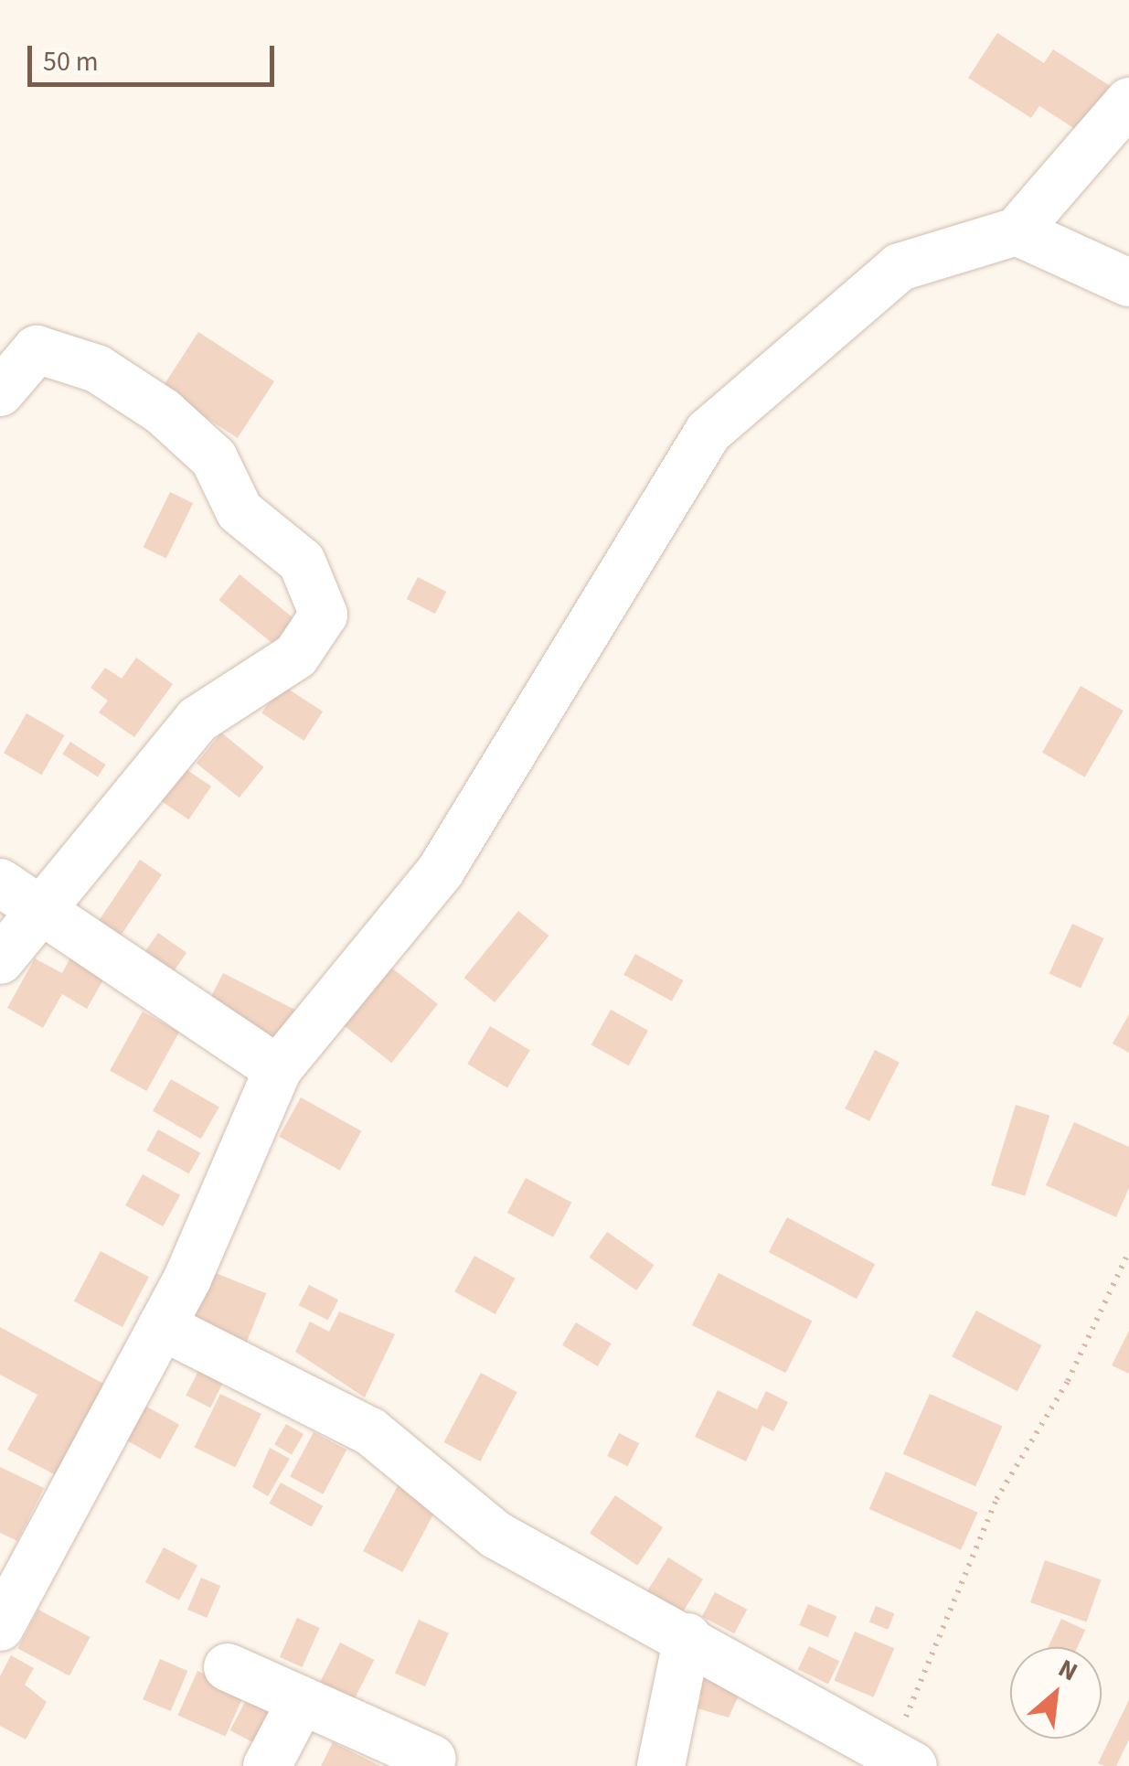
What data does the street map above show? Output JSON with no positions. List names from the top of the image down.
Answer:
{
  "scale_bar": "50 m",
  "north": "top right"
}
